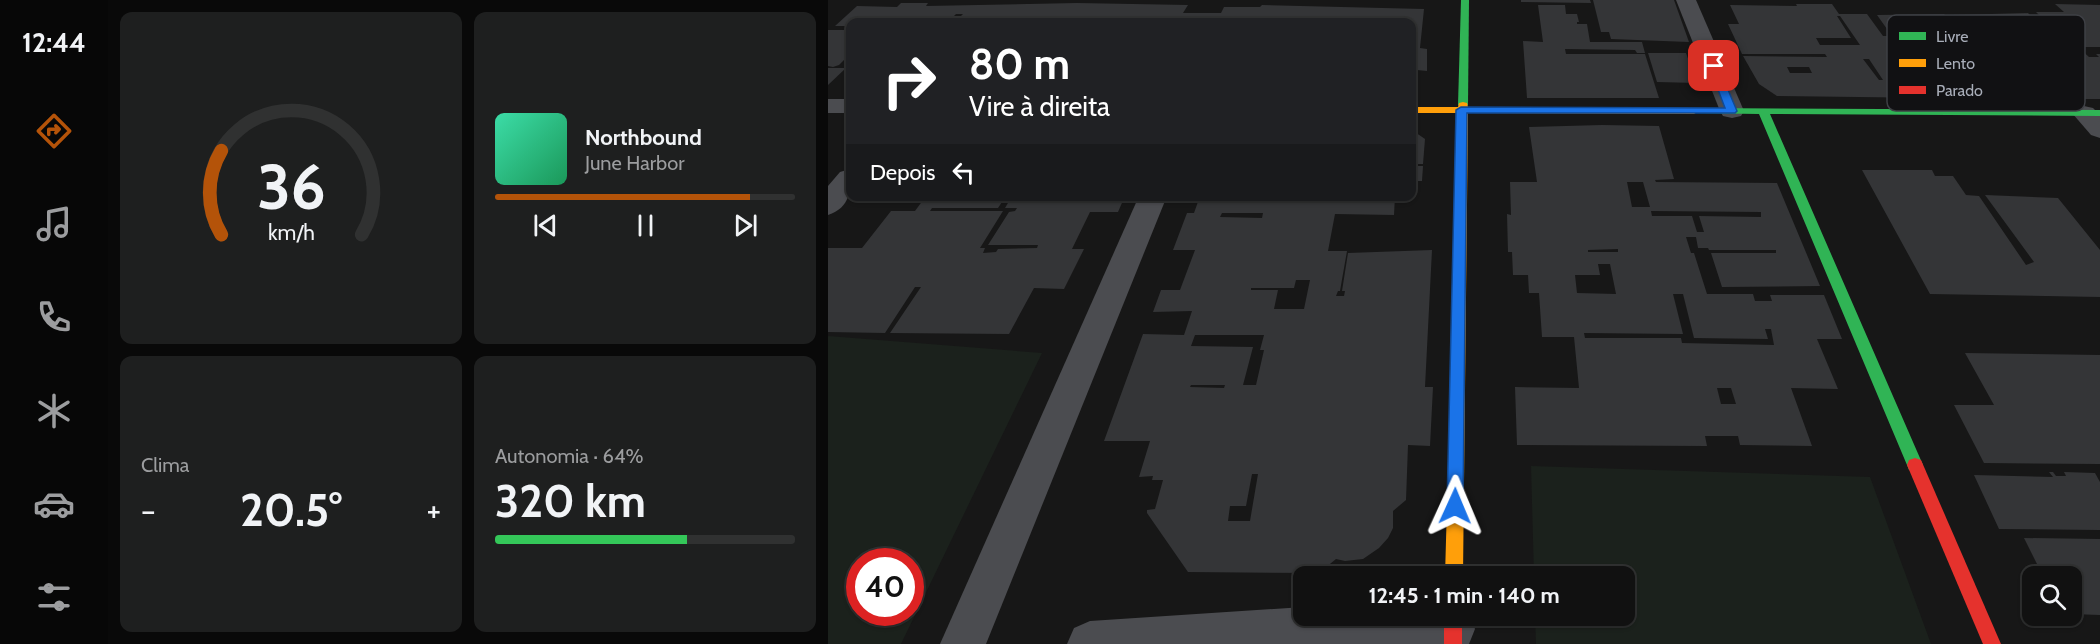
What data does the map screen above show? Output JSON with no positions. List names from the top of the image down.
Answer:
{
  "legend": ["Livre", "Lento", "Parado"],
  "page": {
    "tabs": "12:44",
    "turn": ["80 m", "Vire à direita"],
    "song": ["Northbound", "June Harbor"],
    "then": "Depois",
    "tile": [
      "Clima",
      ["Autonomia · 64%", "320 km"]
    ],
    "heat": ["−", "20.5°", "+"],
    "limit": "40",
    "trip": "12:45 · 1 min · 140 m",
    "gauge": ["36", "km/h"]
  }
}
